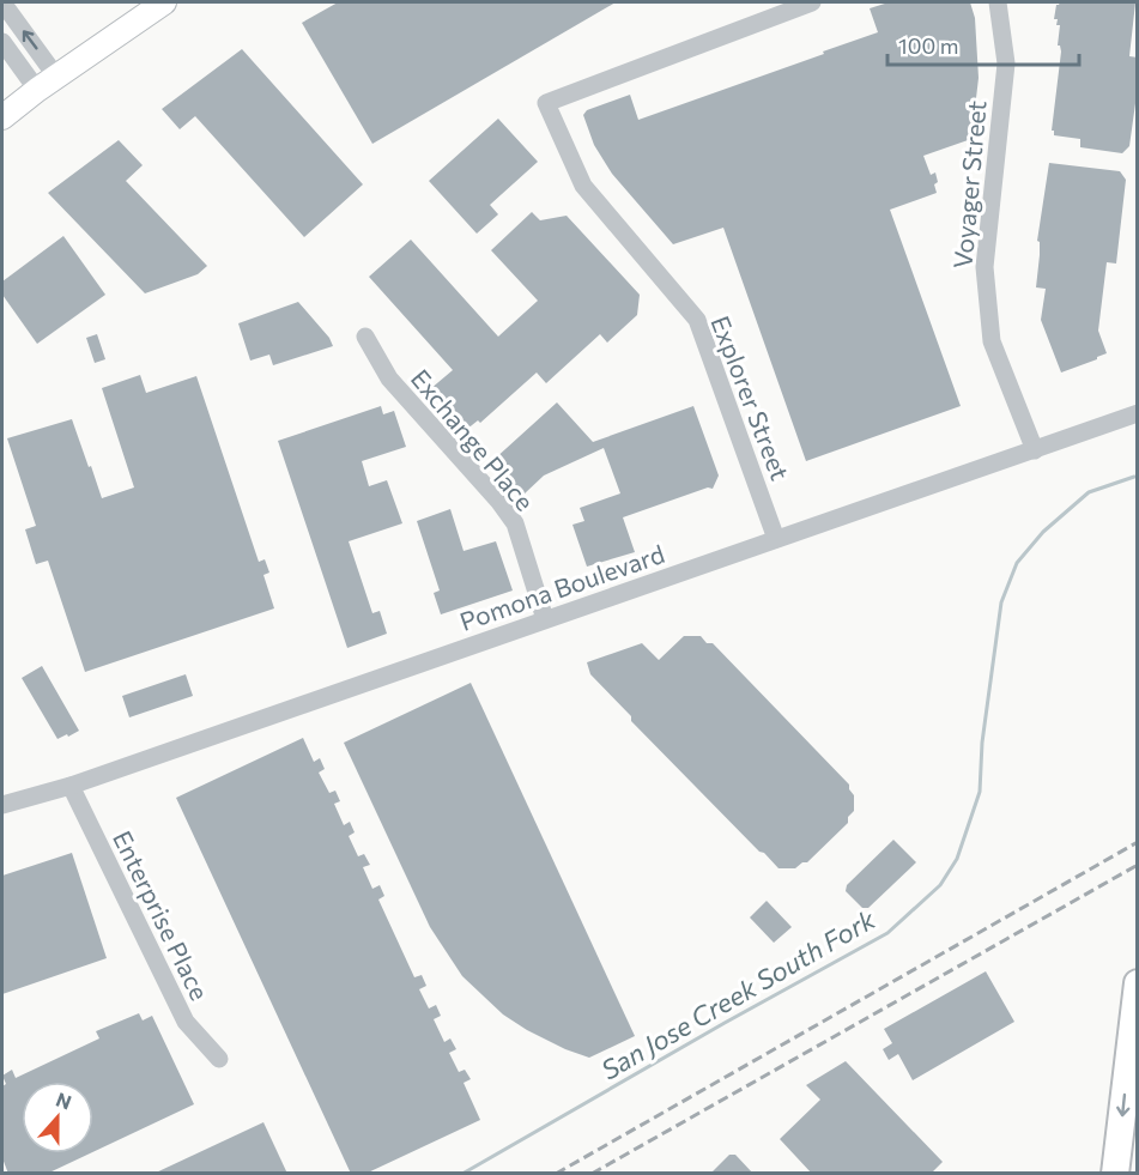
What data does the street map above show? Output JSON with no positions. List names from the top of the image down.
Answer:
{
  "streets": {
    "street": [
      "Voyager Street",
      "Explorer Street",
      "Exchange Place",
      "Pomona Boulevard",
      "Enterprise Place"
    ]
  },
  "crossings": [
    ["Voyager Street", "Pomona Boulevard"],
    ["Explorer Street", "Pomona Boulevard"],
    ["Exchange Place", "Pomona Boulevard"],
    ["Pomona Boulevard", "Enterprise Place"]
  ],
  "water": ["San Jose Creek South Fork"],
  "scale_bar": "100 m",
  "north": "top"
}
